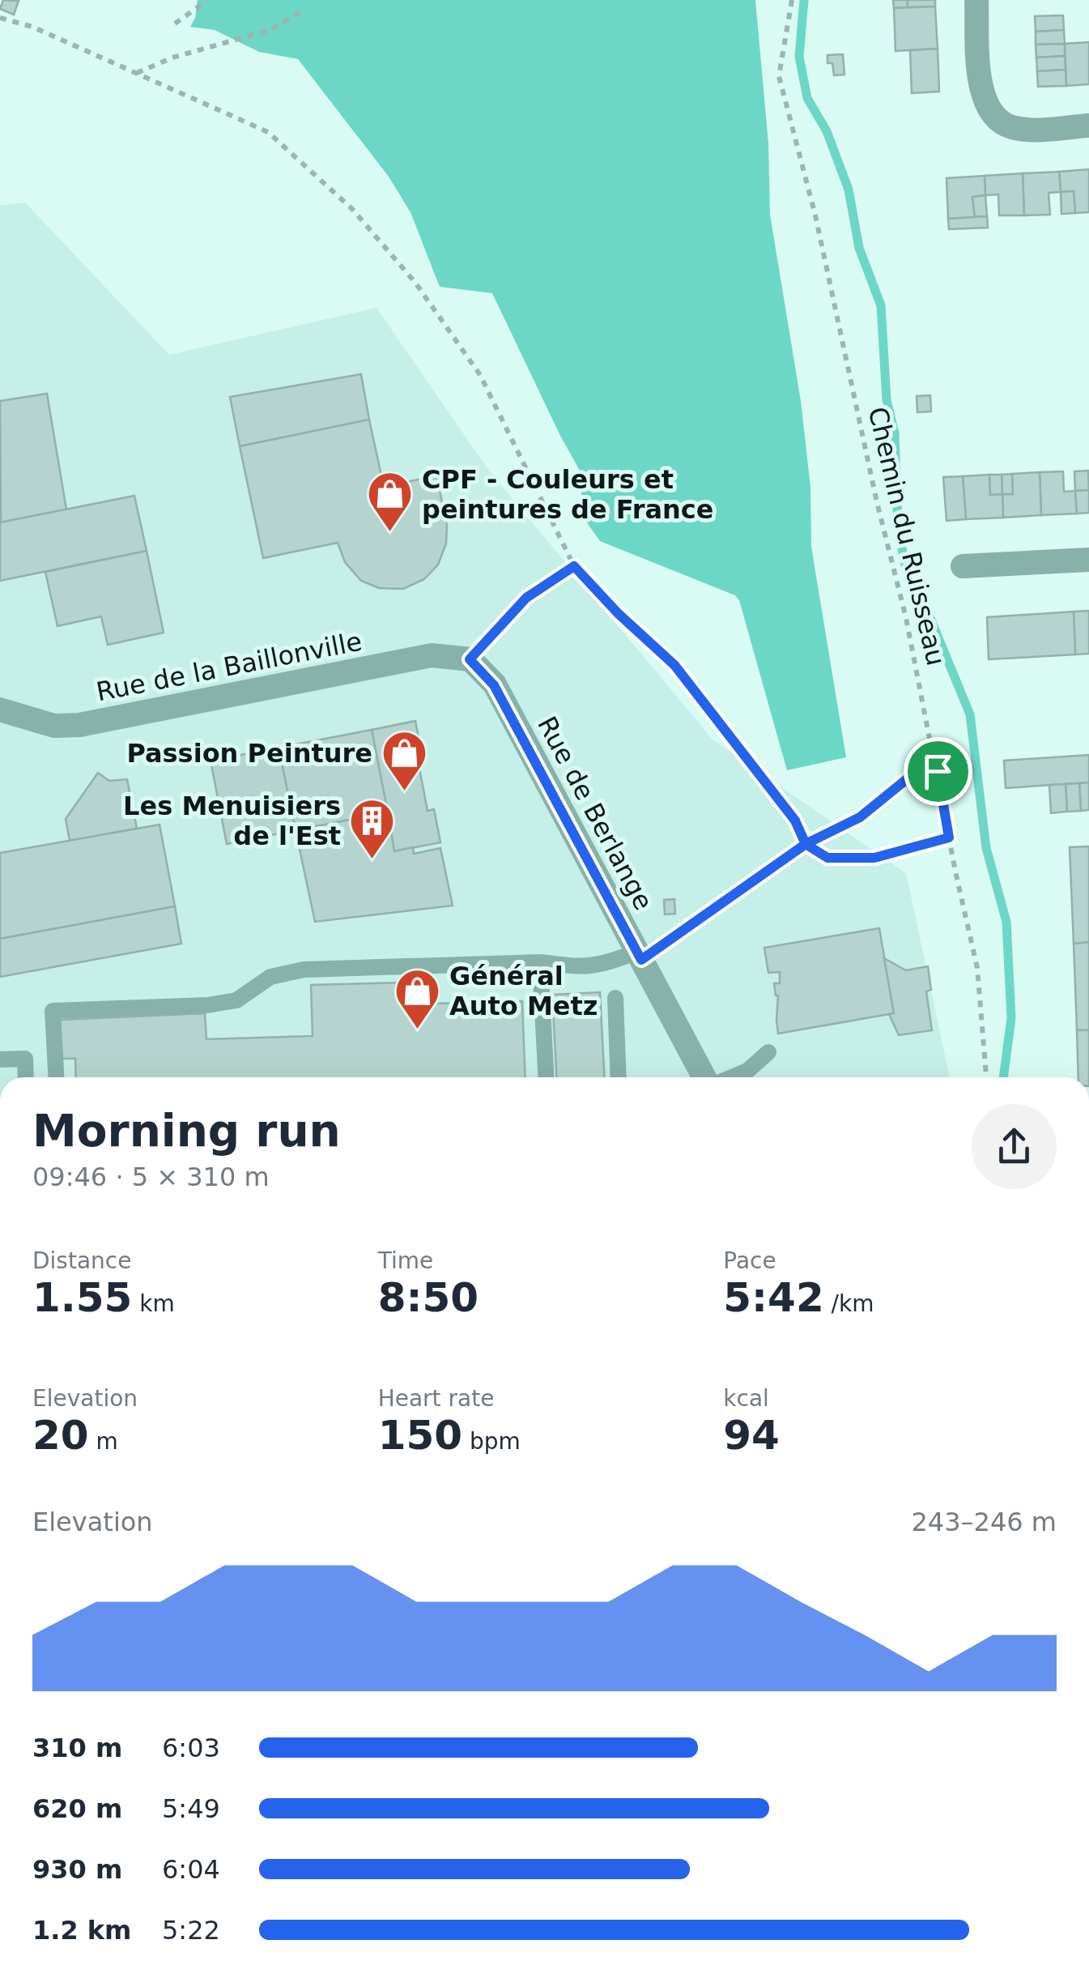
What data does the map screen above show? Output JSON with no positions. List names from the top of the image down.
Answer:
{
  "streets": {
    "street": ["Rue de la Baillonville", "Rue de Berlange"],
    "path": ["Chemin du Ruisseau"]
  },
  "crossings": [
    ["Rue de la Baillonville", "Rue de Berlange"]
  ],
  "places": {
    "shop": ["CPF - Couleurs et peintures de France", "Passion Peinture", "Général Auto Metz"],
    "building": ["Les Menuisiers de l'Est"]
  },
  "page": {
    "heading": ["Morning run", "09:46 · 5 × 310 m"],
    "stats": [
      ["Distance", "1.55 km"],
      ["Time", "8:50"],
      ["Pace", "5:42 /km"],
      ["Elevation", "20 m"],
      ["Heart rate", "150 bpm"],
      ["kcal", "94"]
    ],
    "chart": ["Elevation", "243–246 m"],
    "list": [
      {
        "name": "310 m",
        "note": "6:03"
      },
      {
        "name": "620 m",
        "note": "5:49"
      },
      {
        "name": "930 m",
        "note": "6:04"
      },
      {
        "name": "1.2 km",
        "note": "5:22"
      }
    ]
  }
}
